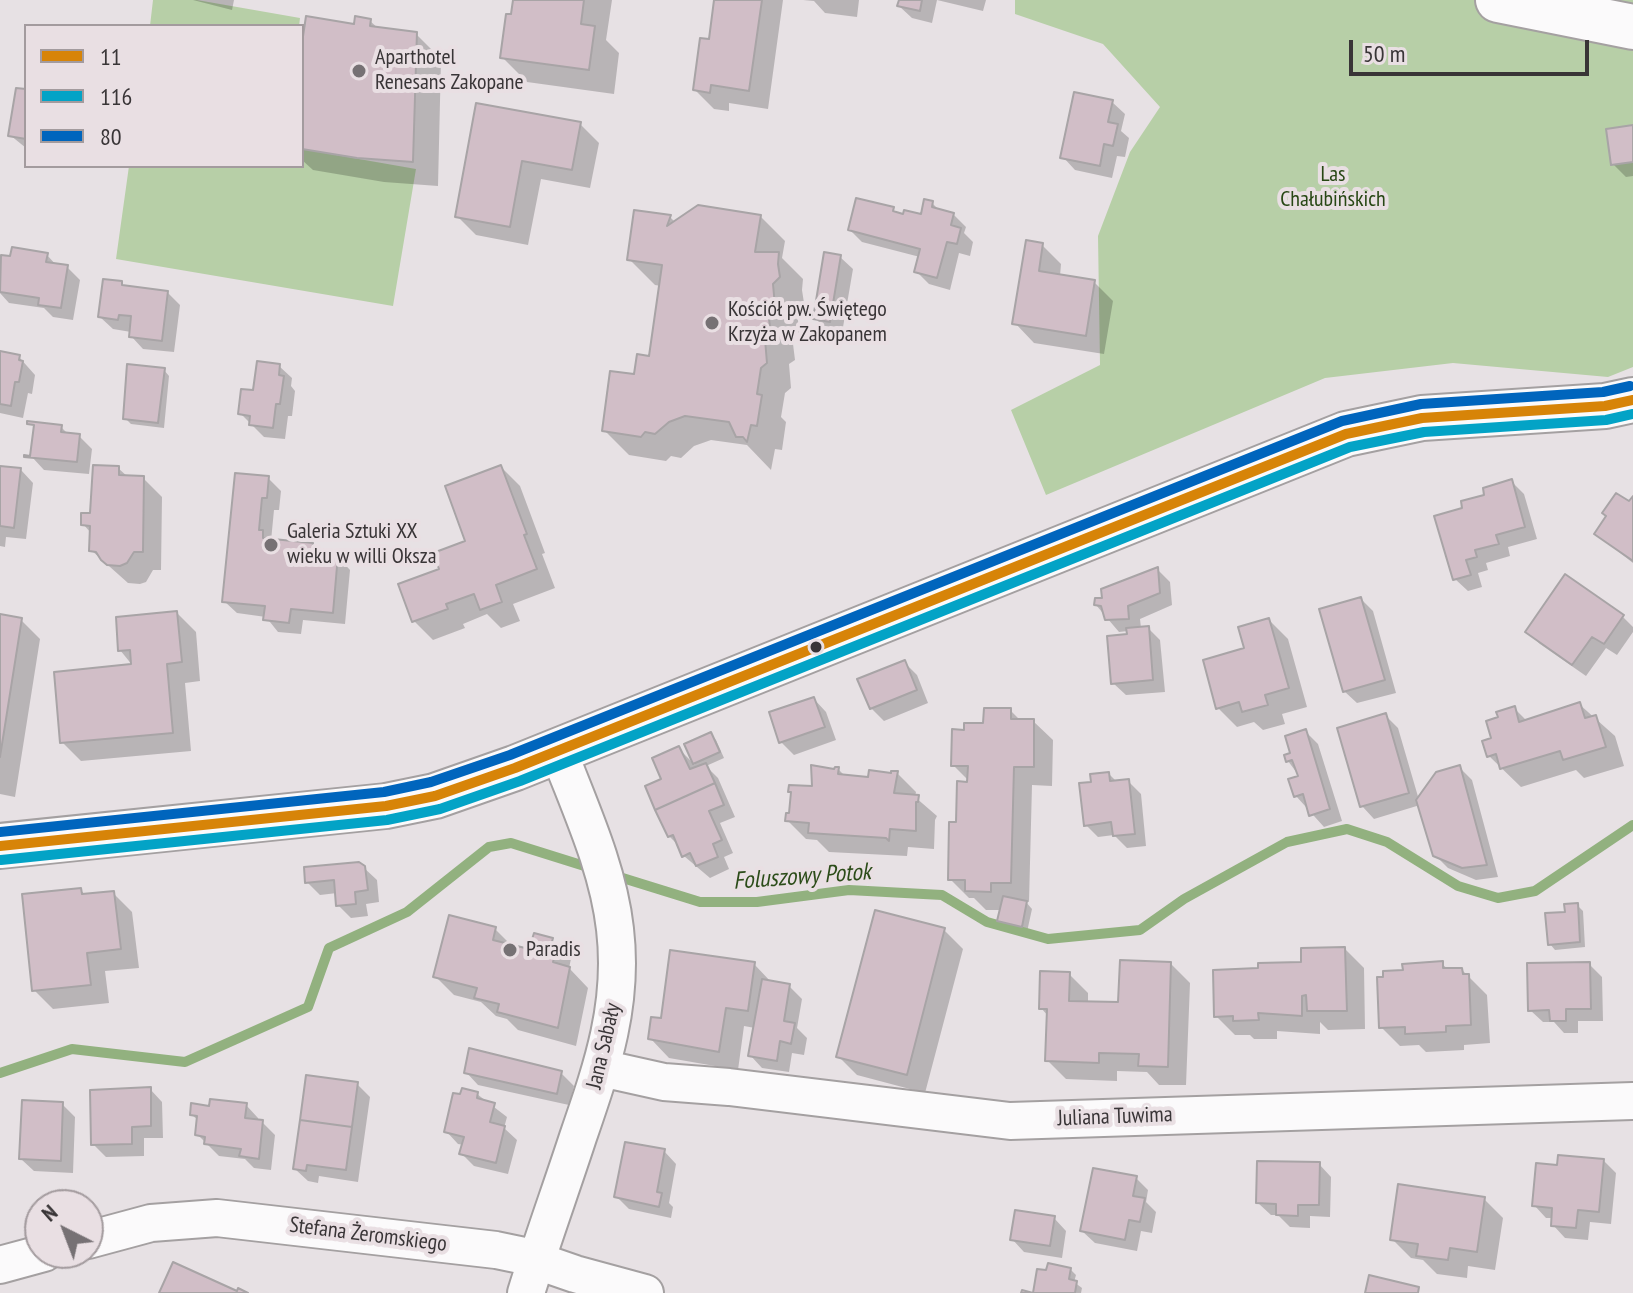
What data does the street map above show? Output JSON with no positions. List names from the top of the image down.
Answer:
{
  "streets": {
    "street": ["Jana Sabały", "Juliana Tuwima", "Stefana Żeromskiego"]
  },
  "crossings": [
    ["Jana Sabały", "Juliana Tuwima"],
    ["Jana Sabały", "Stefana Żeromskiego"]
  ],
  "water": ["Foluszowy Potok"],
  "parks": ["Las Chałubińskich"],
  "places": [
    "Aparthotel Renesans Zakopane",
    "Kościół pw. Świętego Krzyża w Zakopanem",
    "Galeria Sztuki XX wieku w willi Oksza",
    "Paradis"
  ],
  "lines": ["transit line 80", "transit line 11", "transit line 116"],
  "legend": ["11", "116", "80"],
  "scale_bar": "50 m",
  "north": "top left"
}
